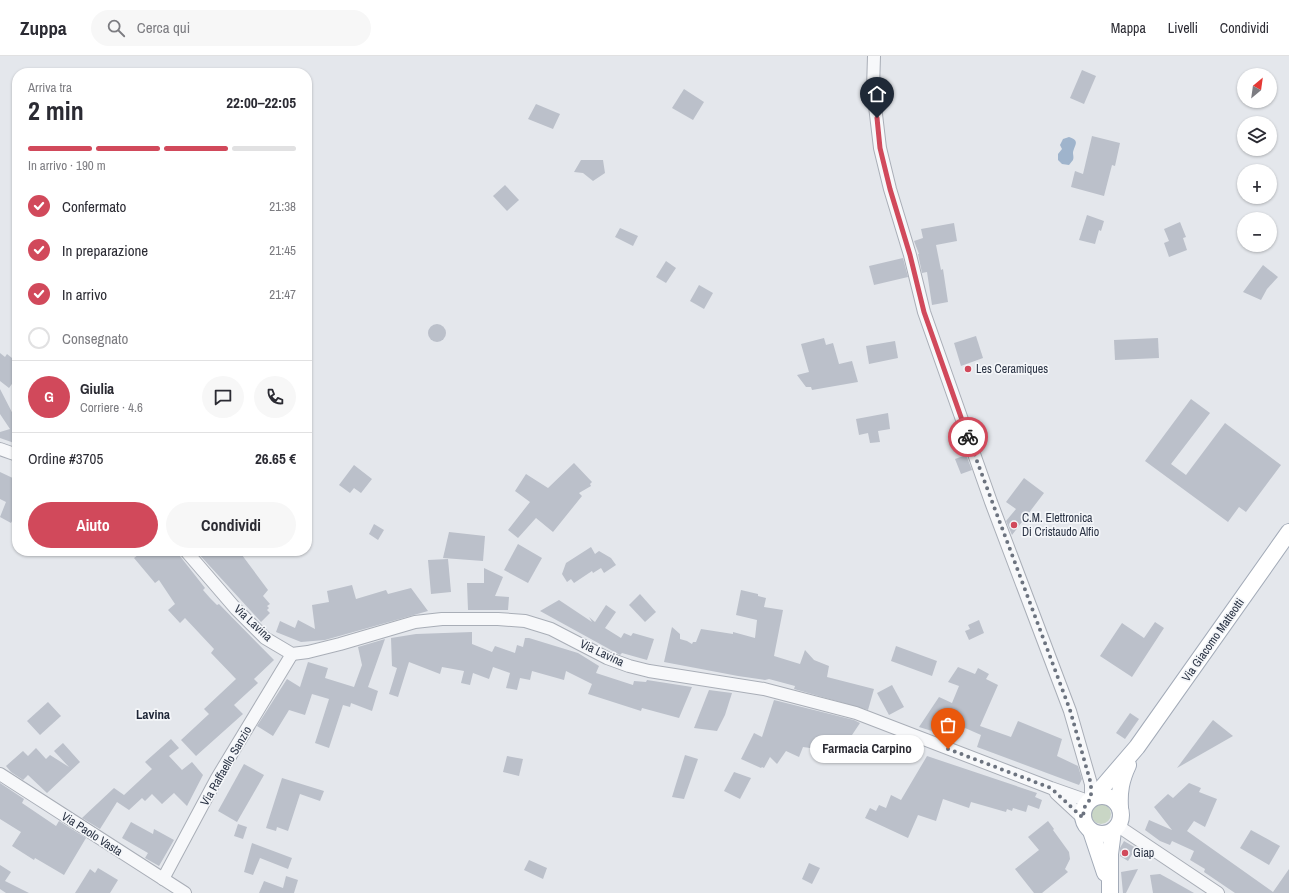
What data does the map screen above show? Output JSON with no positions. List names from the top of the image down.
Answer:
{
  "streets": {
    "main road": ["Via Giacomo Matteotti"],
    "street": ["Via Lavina", "Via Raffaello Sanzio", "Via Paolo Vasta"]
  },
  "crossings": [
    ["Via Lavina", "Via Raffaello Sanzio"],
    ["Via Raffaello Sanzio", "Via Paolo Vasta"]
  ],
  "districts": ["Lavina"],
  "places": [
    "Les Ceramiques",
    "C.M. Elettronica Di Cristaudo Alfio",
    "Farmacia Carpino",
    "Giap"
  ],
  "north": "top right",
  "page": {
    "header": "Zuppa",
    "search": "Cerca qui",
    "nav": ["Mappa", "Livelli", "Condividi"],
    "map_buttons": ["+", "−"],
    "heading": ["2 min", "Arriva tra", "22:00–22:05"],
    "panel": [
      "Giulia",
      "Corriere · 4.6",
      "Ordine #3705",
      "26.65 €"
    ],
    "bar": "In arrivo · 190 m",
    "list": [
      ["Confermato", "21:38"],
      ["In preparazione", "21:45"],
      ["In arrivo", "21:47"],
      "Consegnato"
    ],
    "round": "G",
    "buttons": ["Aiuto", "Condividi"],
    "bubble": "Farmacia Carpino"
  }
}
